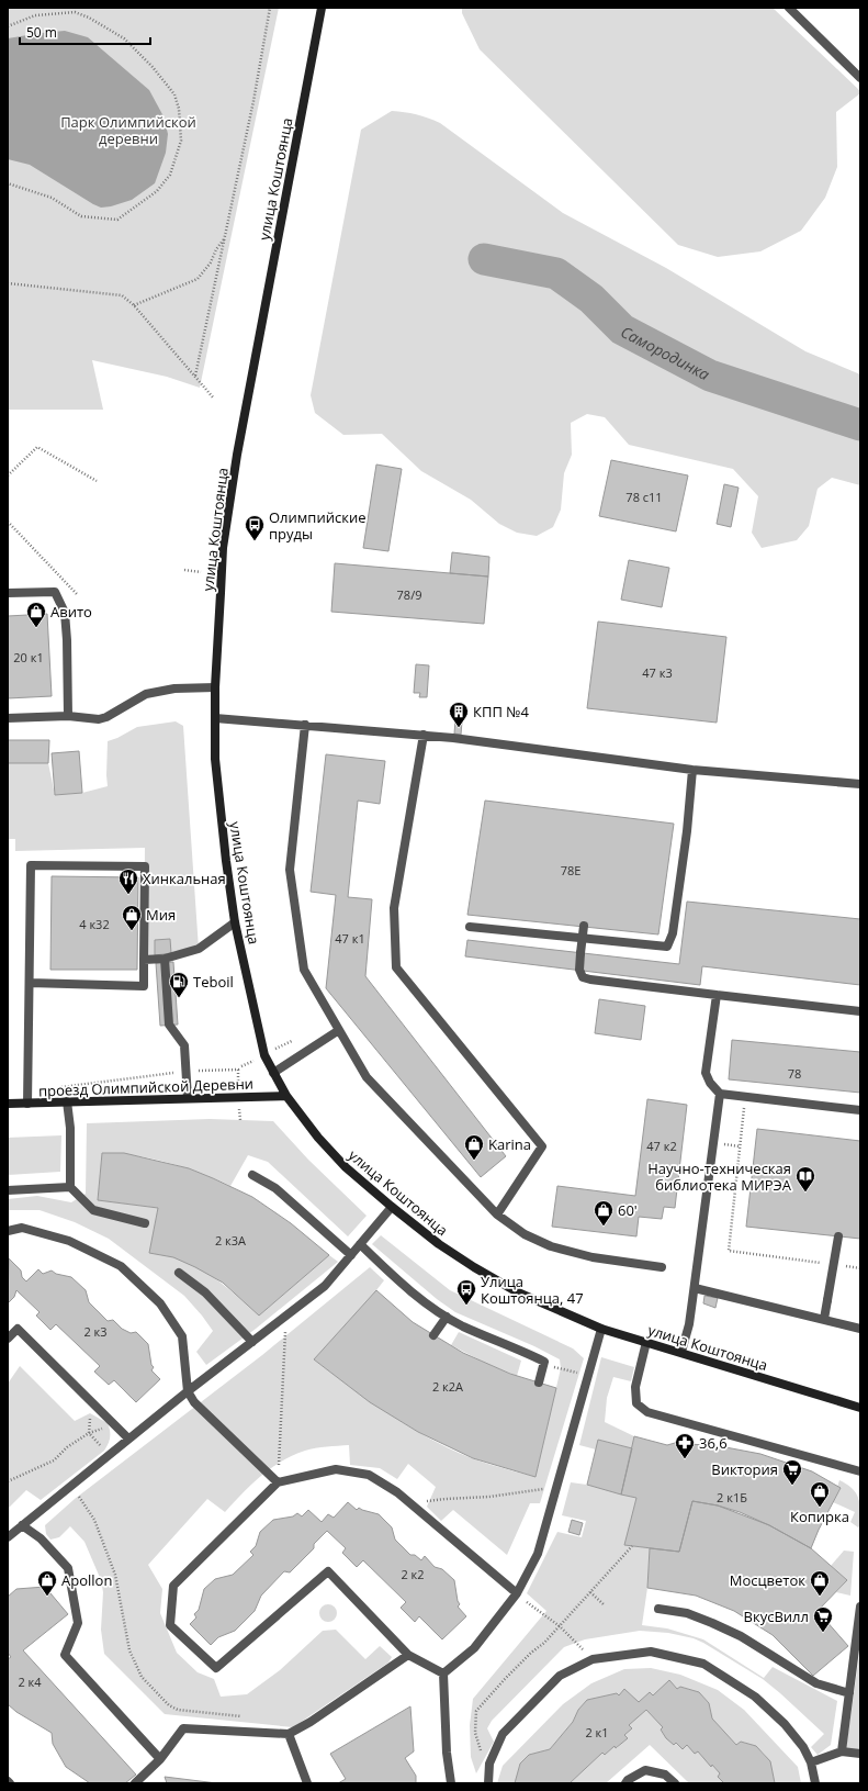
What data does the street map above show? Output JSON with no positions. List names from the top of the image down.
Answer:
{
  "streets": {
    "street": ["улица Коштоянца", "проезд Олимпийской Деревни"]
  },
  "crossings": [
    ["улица Коштоянца", "проезд Олимпийской Деревни"]
  ],
  "water": ["Самородинка"],
  "parks": ["Парк Олимпийской деревни"],
  "places": {
    "bus stop": ["Олимпийские пруды", "Улица Коштоянца, 47"],
    "shop": [
      "Авито",
      "Мия",
      "Karina",
      "60'",
      "Копирка",
      "Apollon",
      "Мосцветок"
    ],
    "building": ["КПП №4"],
    "restaurant": ["Хинкальная"],
    "fuel station": ["Teboil"],
    "library": ["Научно-техническая библиотека МИРЭА"],
    "pharmacy": ["36,6"],
    "supermarket": ["Виктория", "ВкусВилл"]
  },
  "house_numbers": [
    "78 с11",
    "78/9",
    "20 к1",
    "47 к3",
    "78Е",
    "4 к32",
    "47 к1",
    "78",
    "47 к2",
    "2 к3А",
    "2 к3",
    "2 к2А",
    "2 к1Б",
    "2 к2",
    "2 к4",
    "2 к1"
  ],
  "scale_bar": "50 m"
}
